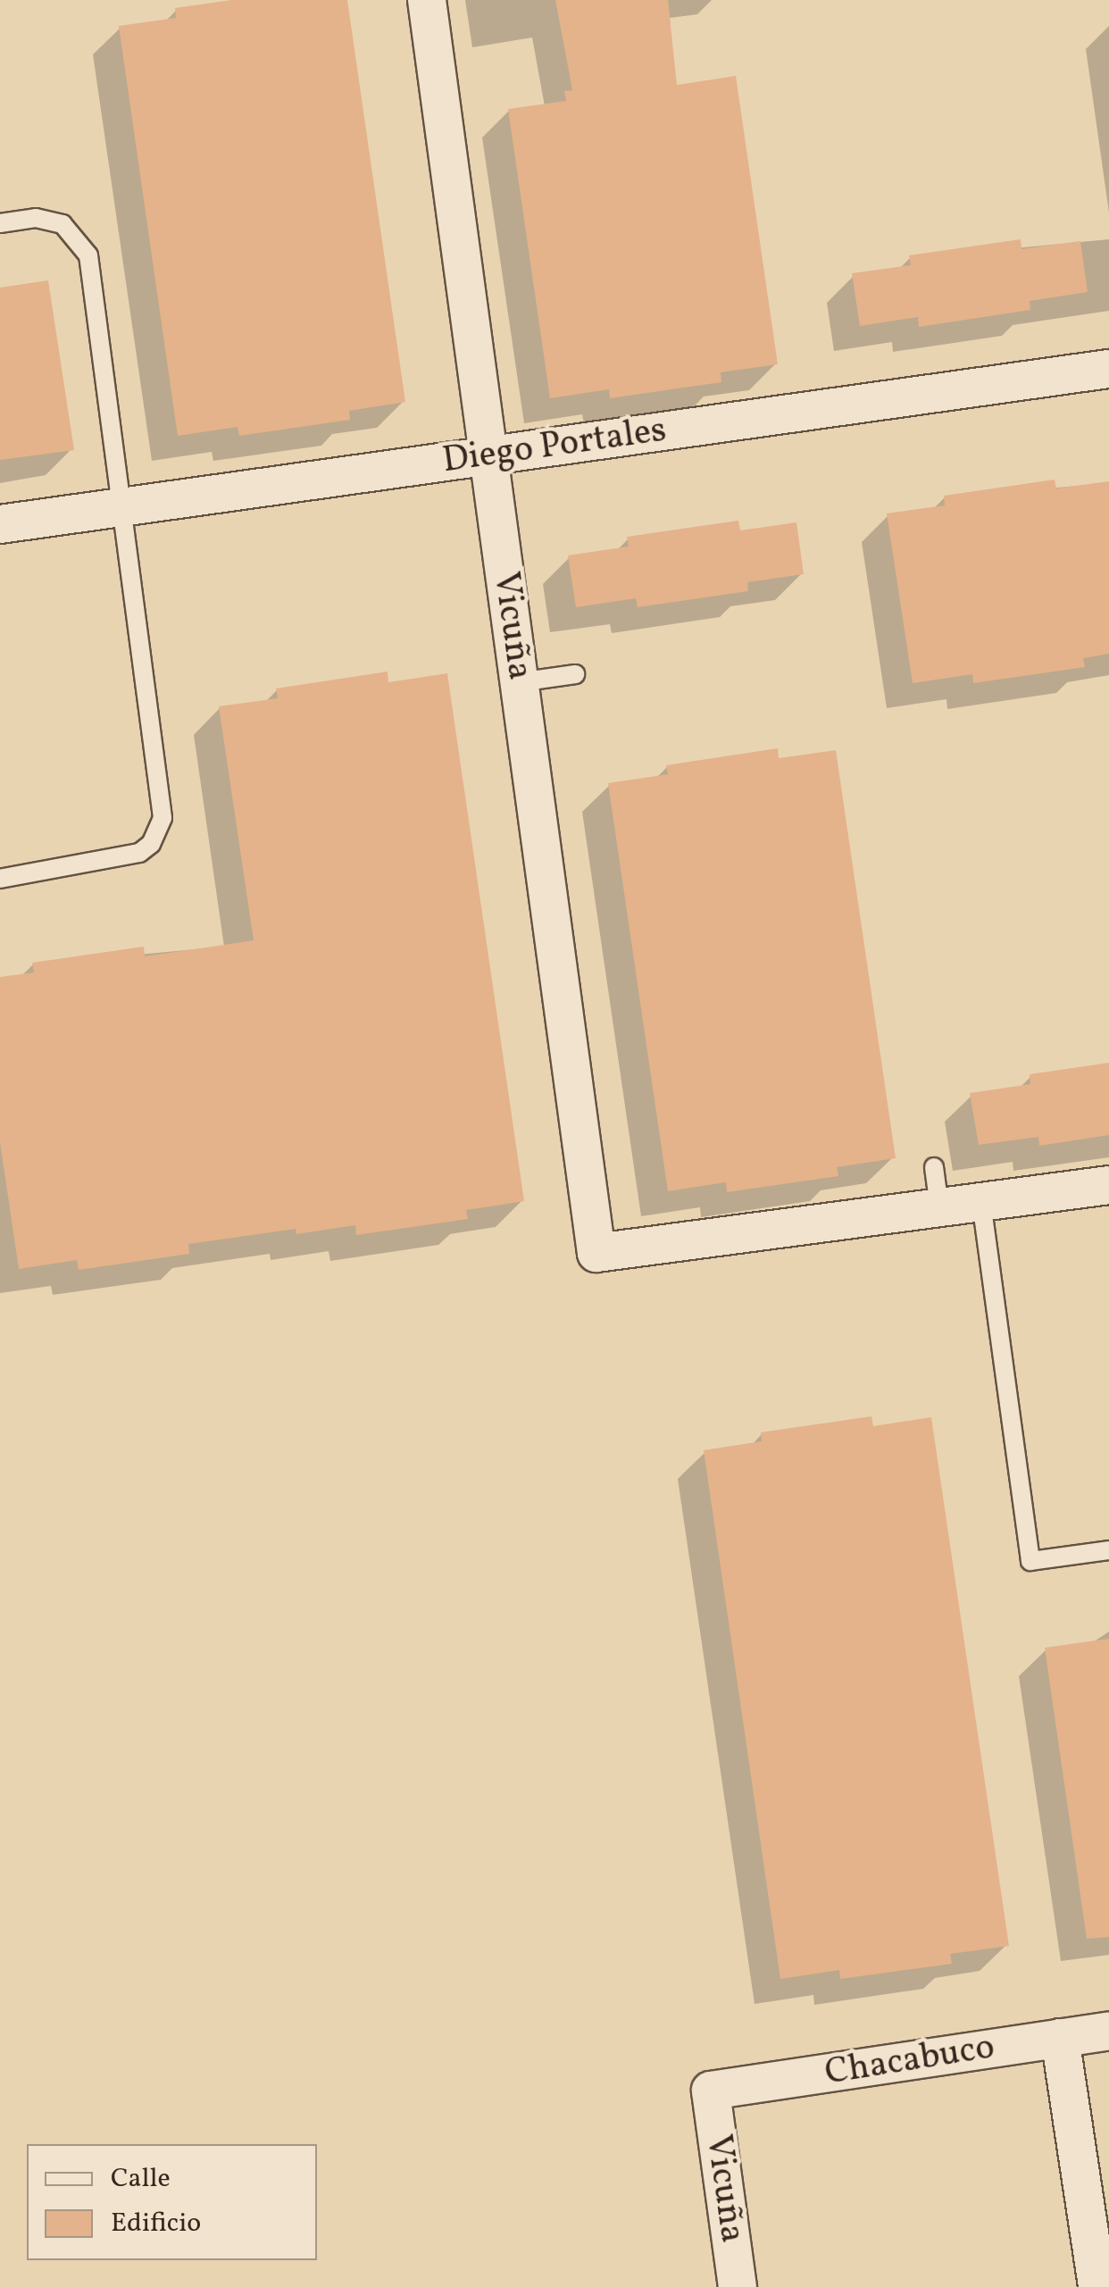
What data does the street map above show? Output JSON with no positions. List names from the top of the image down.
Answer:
{
  "streets": {
    "street": ["Diego Portales", "Vicuña", "Chacabuco"]
  },
  "crossings": [
    ["Diego Portales", "Vicuña"],
    ["Vicuña", "Chacabuco"]
  ],
  "legend": ["Calle", "Edificio"]
}
